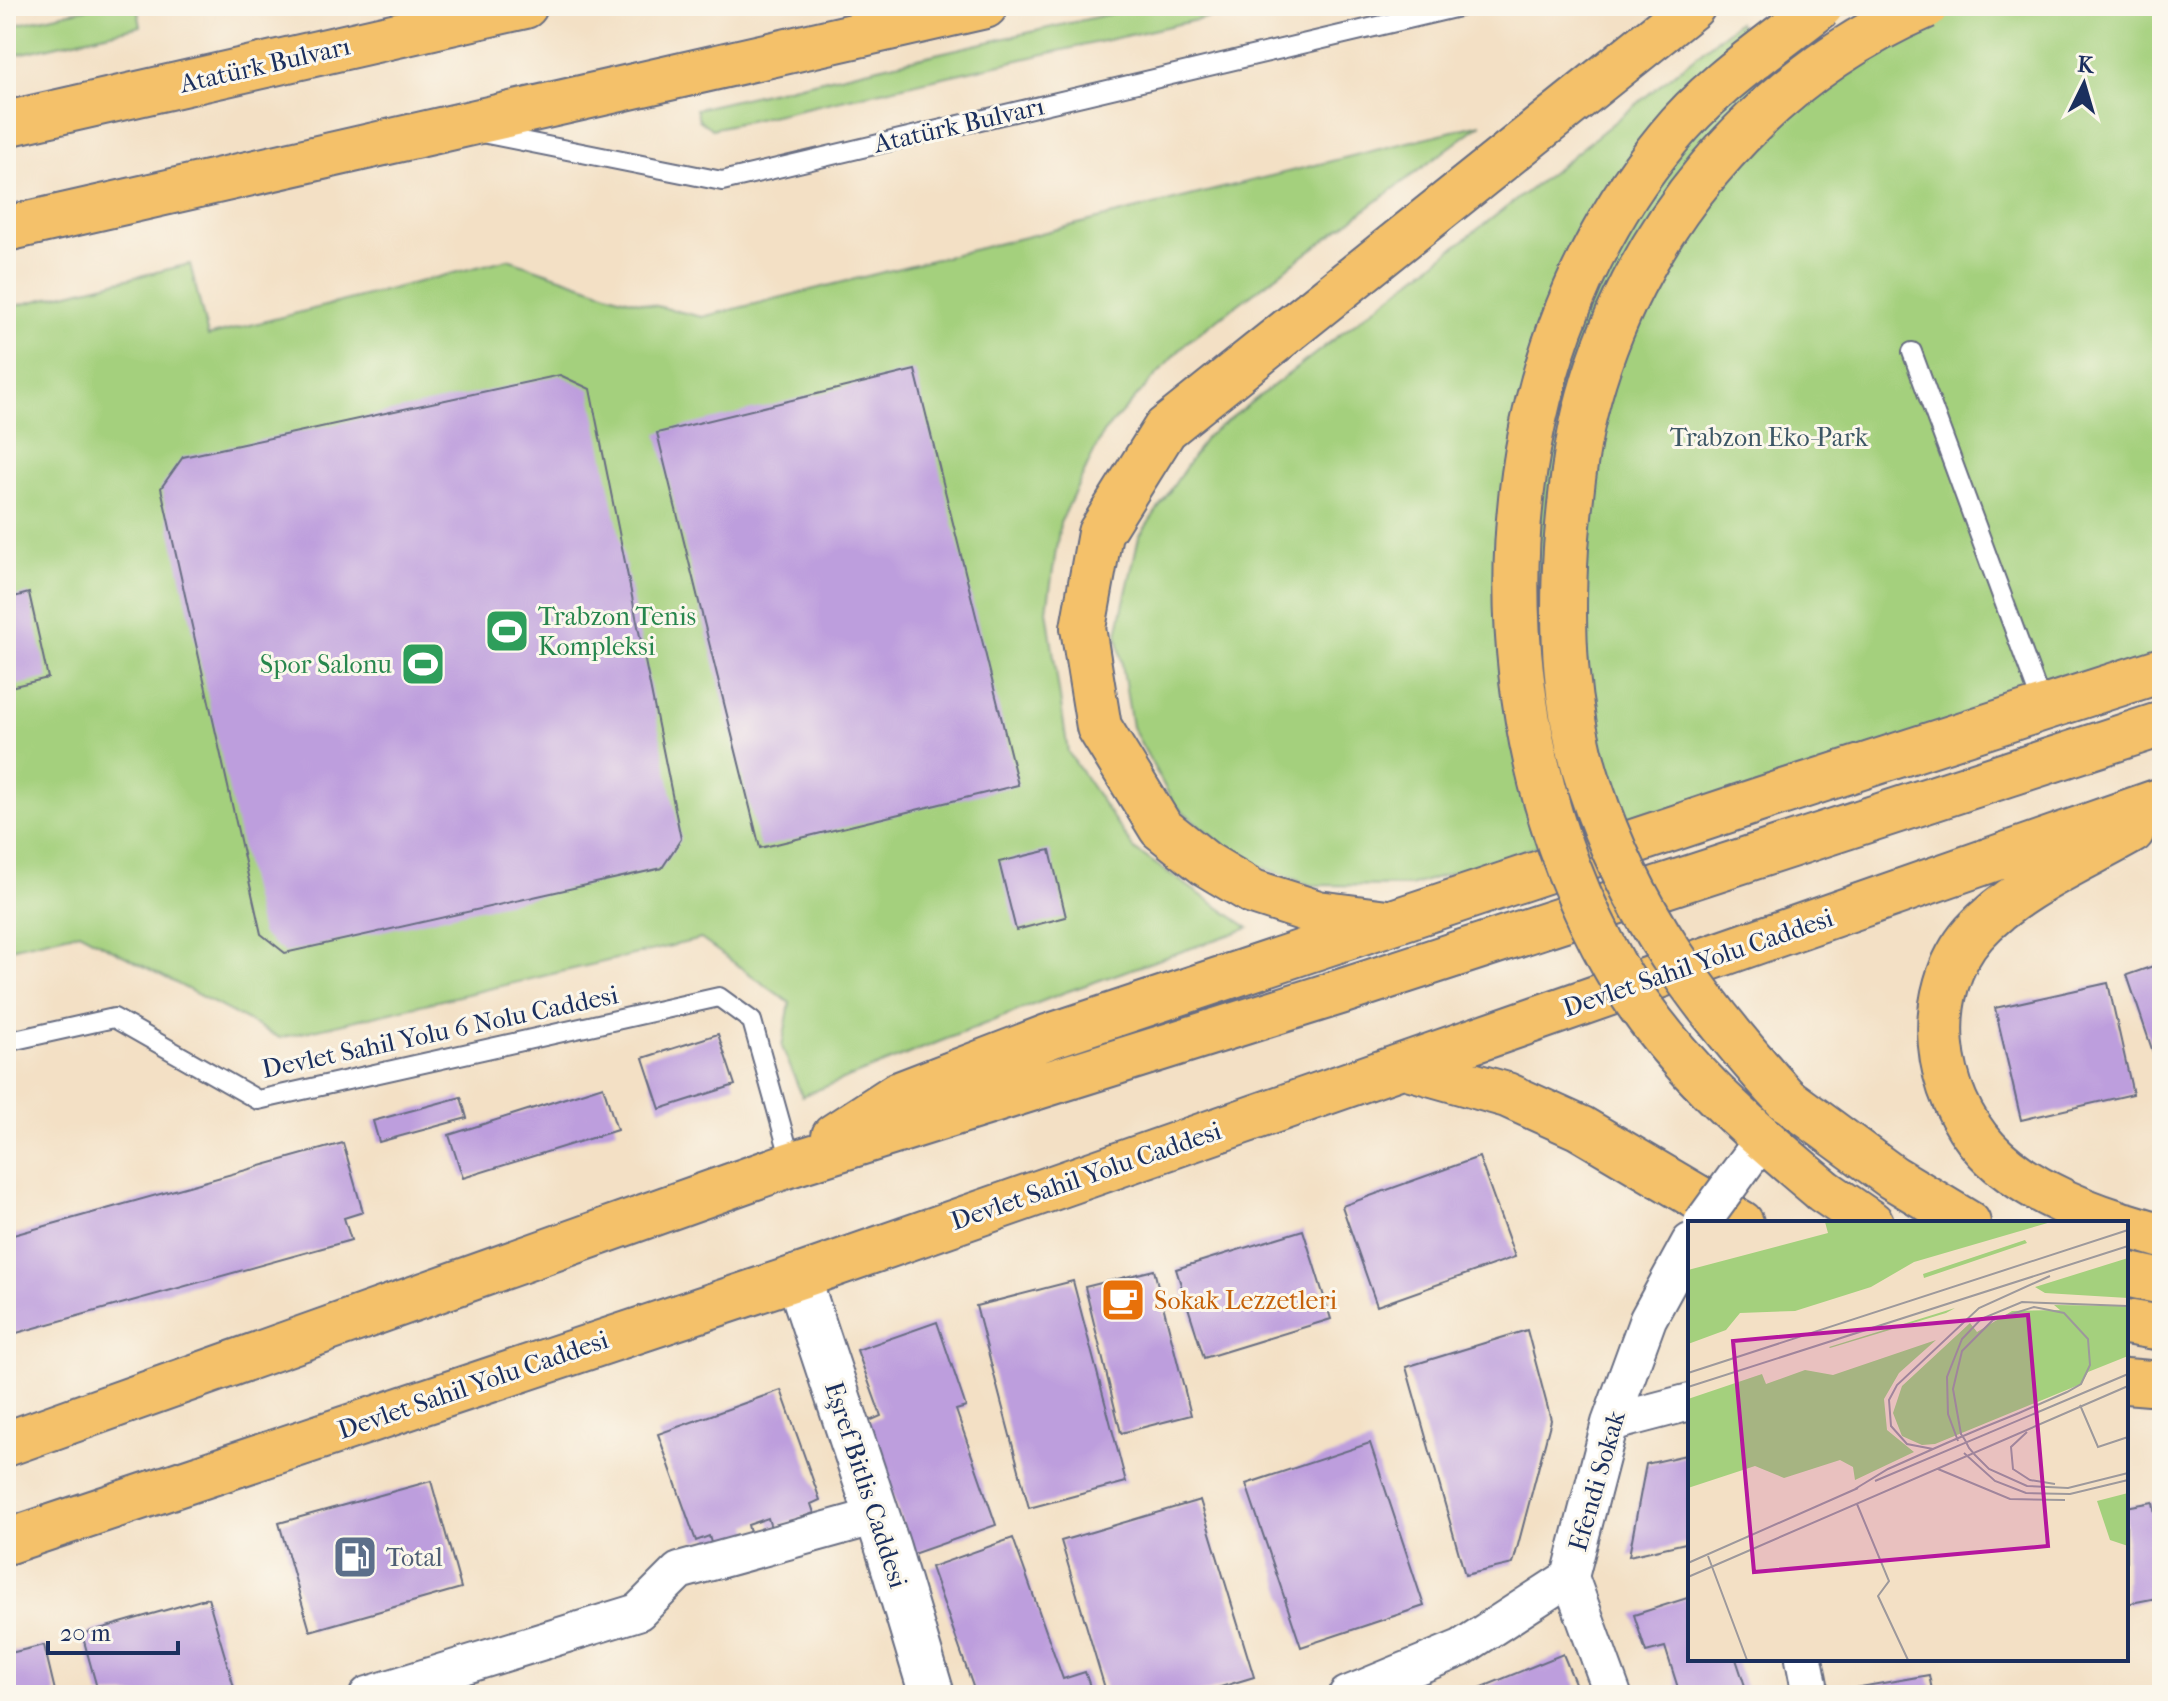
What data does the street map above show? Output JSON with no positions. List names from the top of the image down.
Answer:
{
  "streets": {
    "main road": ["Atatürk Bulvarı", "Devlet Sahil Yolu Caddesi"],
    "street": ["Efendi Sokak", "Eşref Bitlis Caddesi"],
    "lane": ["Devlet Sahil Yolu 6 Nolu Caddesi"]
  },
  "crossings": [
    ["Devlet Sahil Yolu Caddesi", "Eşref Bitlis Caddesi"]
  ],
  "parks": ["Trabzon Eko-Park"],
  "places": {
    "sports": ["Trabzon Tenis Kompleksi", "Spor Salonu"],
    "cafe": ["Sokak Lezzetleri"],
    "fuel station": ["Total"]
  },
  "scale_bar": "20 m",
  "north": "top"
}
